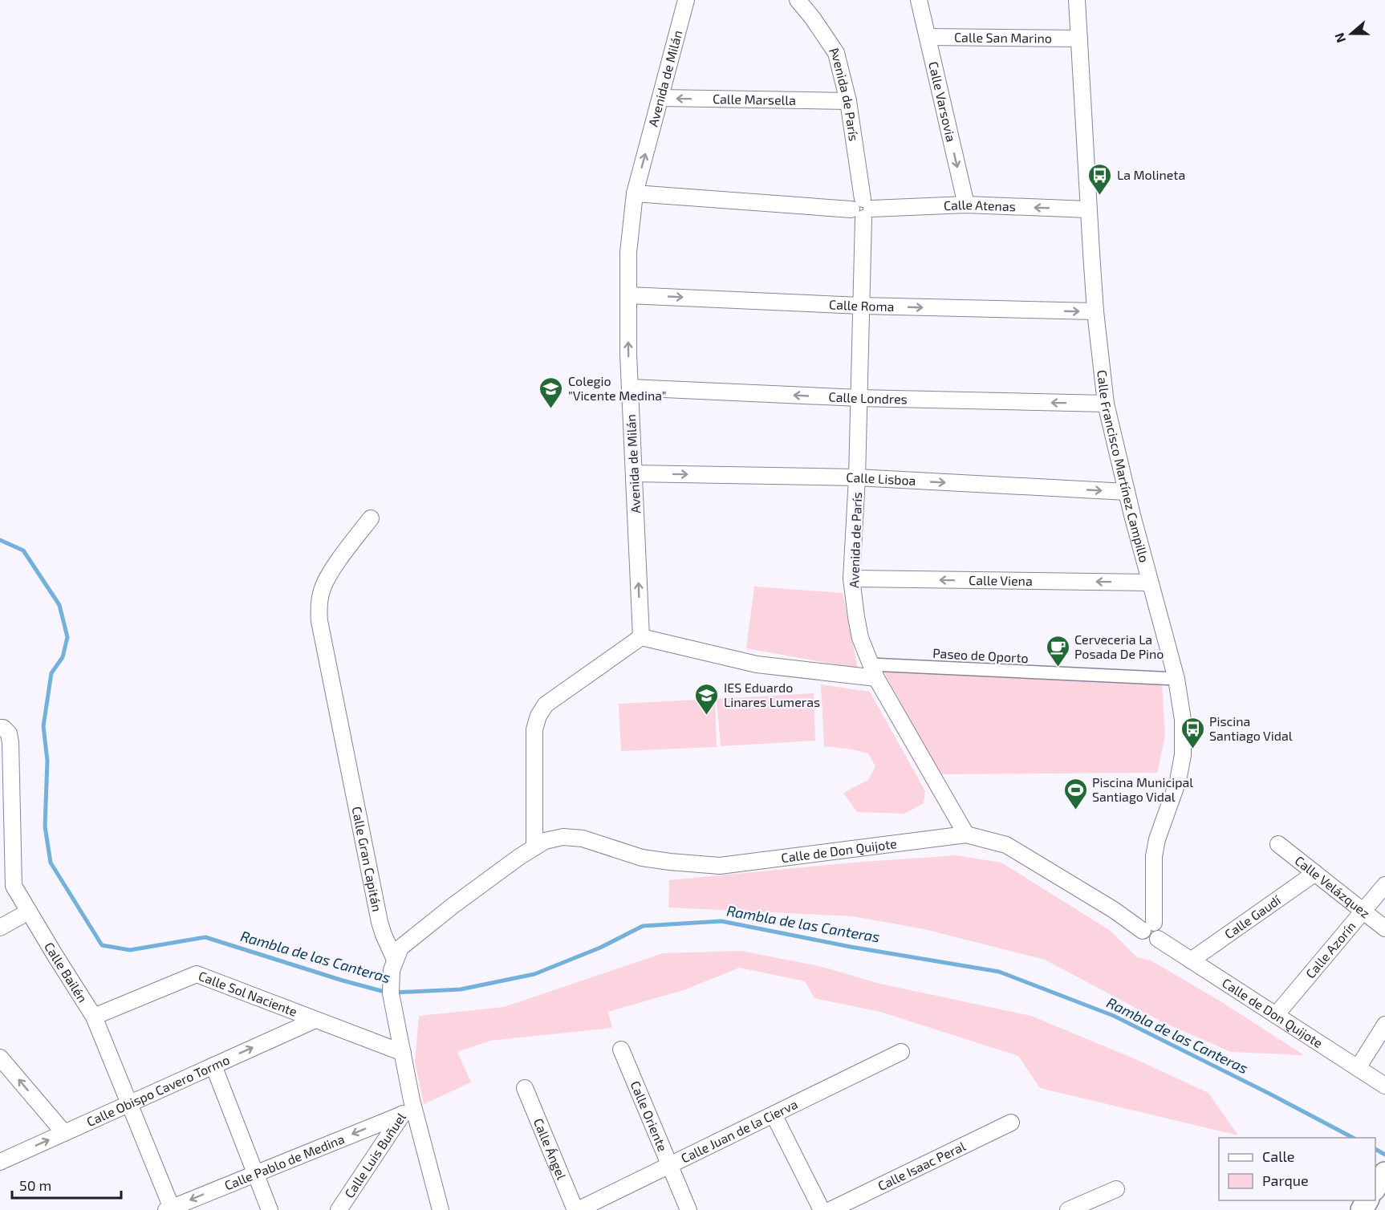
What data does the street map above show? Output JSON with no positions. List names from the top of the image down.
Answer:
{
  "streets": {
    "street": [
      "Calle San Marino",
      "Avenida de Milán",
      "Avenida de París",
      "Calle Marsella",
      "Calle Varsovia",
      "Calle Atenas",
      "Calle Roma",
      "Calle Londres",
      "Calle Francisco Martínez Campillo",
      "Calle Lisboa",
      "Calle Viena",
      "Paseo de Oporto",
      "Calle de Don Quijote",
      "Calle Gran Capitán",
      "Calle Velázquez",
      "Calle Gaudí",
      "Calle Azorín",
      "Calle Bailén",
      "Calle Sol Naciente",
      "Calle Obispo Cavero Tormo",
      "Calle Oriente",
      "Calle Juan de la Cierva",
      "Calle Ángel",
      "Calle Luis Buñuel",
      "Calle Pablo de Medina",
      "Calle Isaac Peral"
    ]
  },
  "crossings": [
    ["Calle San Marino", "Calle Varsovia"],
    ["Calle San Marino", "Calle Francisco Martínez Campillo"],
    ["Avenida de Milán", "Calle Marsella"],
    ["Avenida de Milán", "Calle Atenas"],
    ["Avenida de Milán", "Calle Roma"],
    ["Avenida de Milán", "Calle Londres"],
    ["Avenida de Milán", "Calle Lisboa"],
    ["Avenida de París", "Calle Marsella"],
    ["Avenida de París", "Calle Atenas"],
    ["Avenida de París", "Calle Roma"],
    ["Avenida de París", "Calle Londres"],
    ["Avenida de París", "Calle Lisboa"],
    ["Avenida de París", "Calle Viena"],
    ["Avenida de París", "Paseo de Oporto"],
    ["Avenida de París", "Calle de Don Quijote"],
    ["Calle Varsovia", "Calle Atenas"],
    ["Calle Atenas", "Calle Francisco Martínez Campillo"],
    ["Calle Roma", "Calle Francisco Martínez Campillo"],
    ["Calle Londres", "Calle Francisco Martínez Campillo"],
    ["Calle Francisco Martínez Campillo", "Calle Lisboa"],
    ["Calle Francisco Martínez Campillo", "Calle Viena"],
    ["Calle Francisco Martínez Campillo", "Paseo de Oporto"],
    ["Calle Francisco Martínez Campillo", "Calle de Don Quijote"],
    ["Calle de Don Quijote", "Calle Gran Capitán"],
    ["Calle de Don Quijote", "Calle Gaudí"],
    ["Calle de Don Quijote", "Calle Azorín"],
    ["Calle Velázquez", "Calle Gaudí"],
    ["Calle Velázquez", "Calle Azorín"],
    ["Calle Bailén", "Calle Sol Naciente"],
    ["Calle Bailén", "Calle Obispo Cavero Tormo"],
    ["Calle Bailén", "Calle Pablo de Medina"],
    ["Calle Sol Naciente", "Calle Obispo Cavero Tormo"],
    ["Calle Oriente", "Calle Juan de la Cierva"],
    ["Calle Juan de la Cierva", "Calle Ángel"],
    ["Calle Luis Buñuel", "Calle Pablo de Medina"]
  ],
  "one_way": [
    "Avenida de Milán",
    "Calle Marsella",
    "Calle Varsovia",
    "Calle Roma",
    "Calle Londres",
    "Calle Lisboa",
    "Calle Viena",
    "Calle Obispo Cavero Tormo",
    "Calle Pablo de Medina"
  ],
  "water": ["Rambla de las Canteras"],
  "places": {
    "bus stop": ["La Molineta", "Piscina Santiago Vidal"],
    "school or university": ["Colegio \"Vicente Medina\"", "IES Eduardo Linares Lumeras"],
    "cafe": ["Cerveceria La Posada De Pino"],
    "sports": ["Piscina Municipal Santiago Vidal"]
  },
  "legend": ["Calle", "Parque"],
  "scale_bar": "50 m",
  "north": "left"
}
